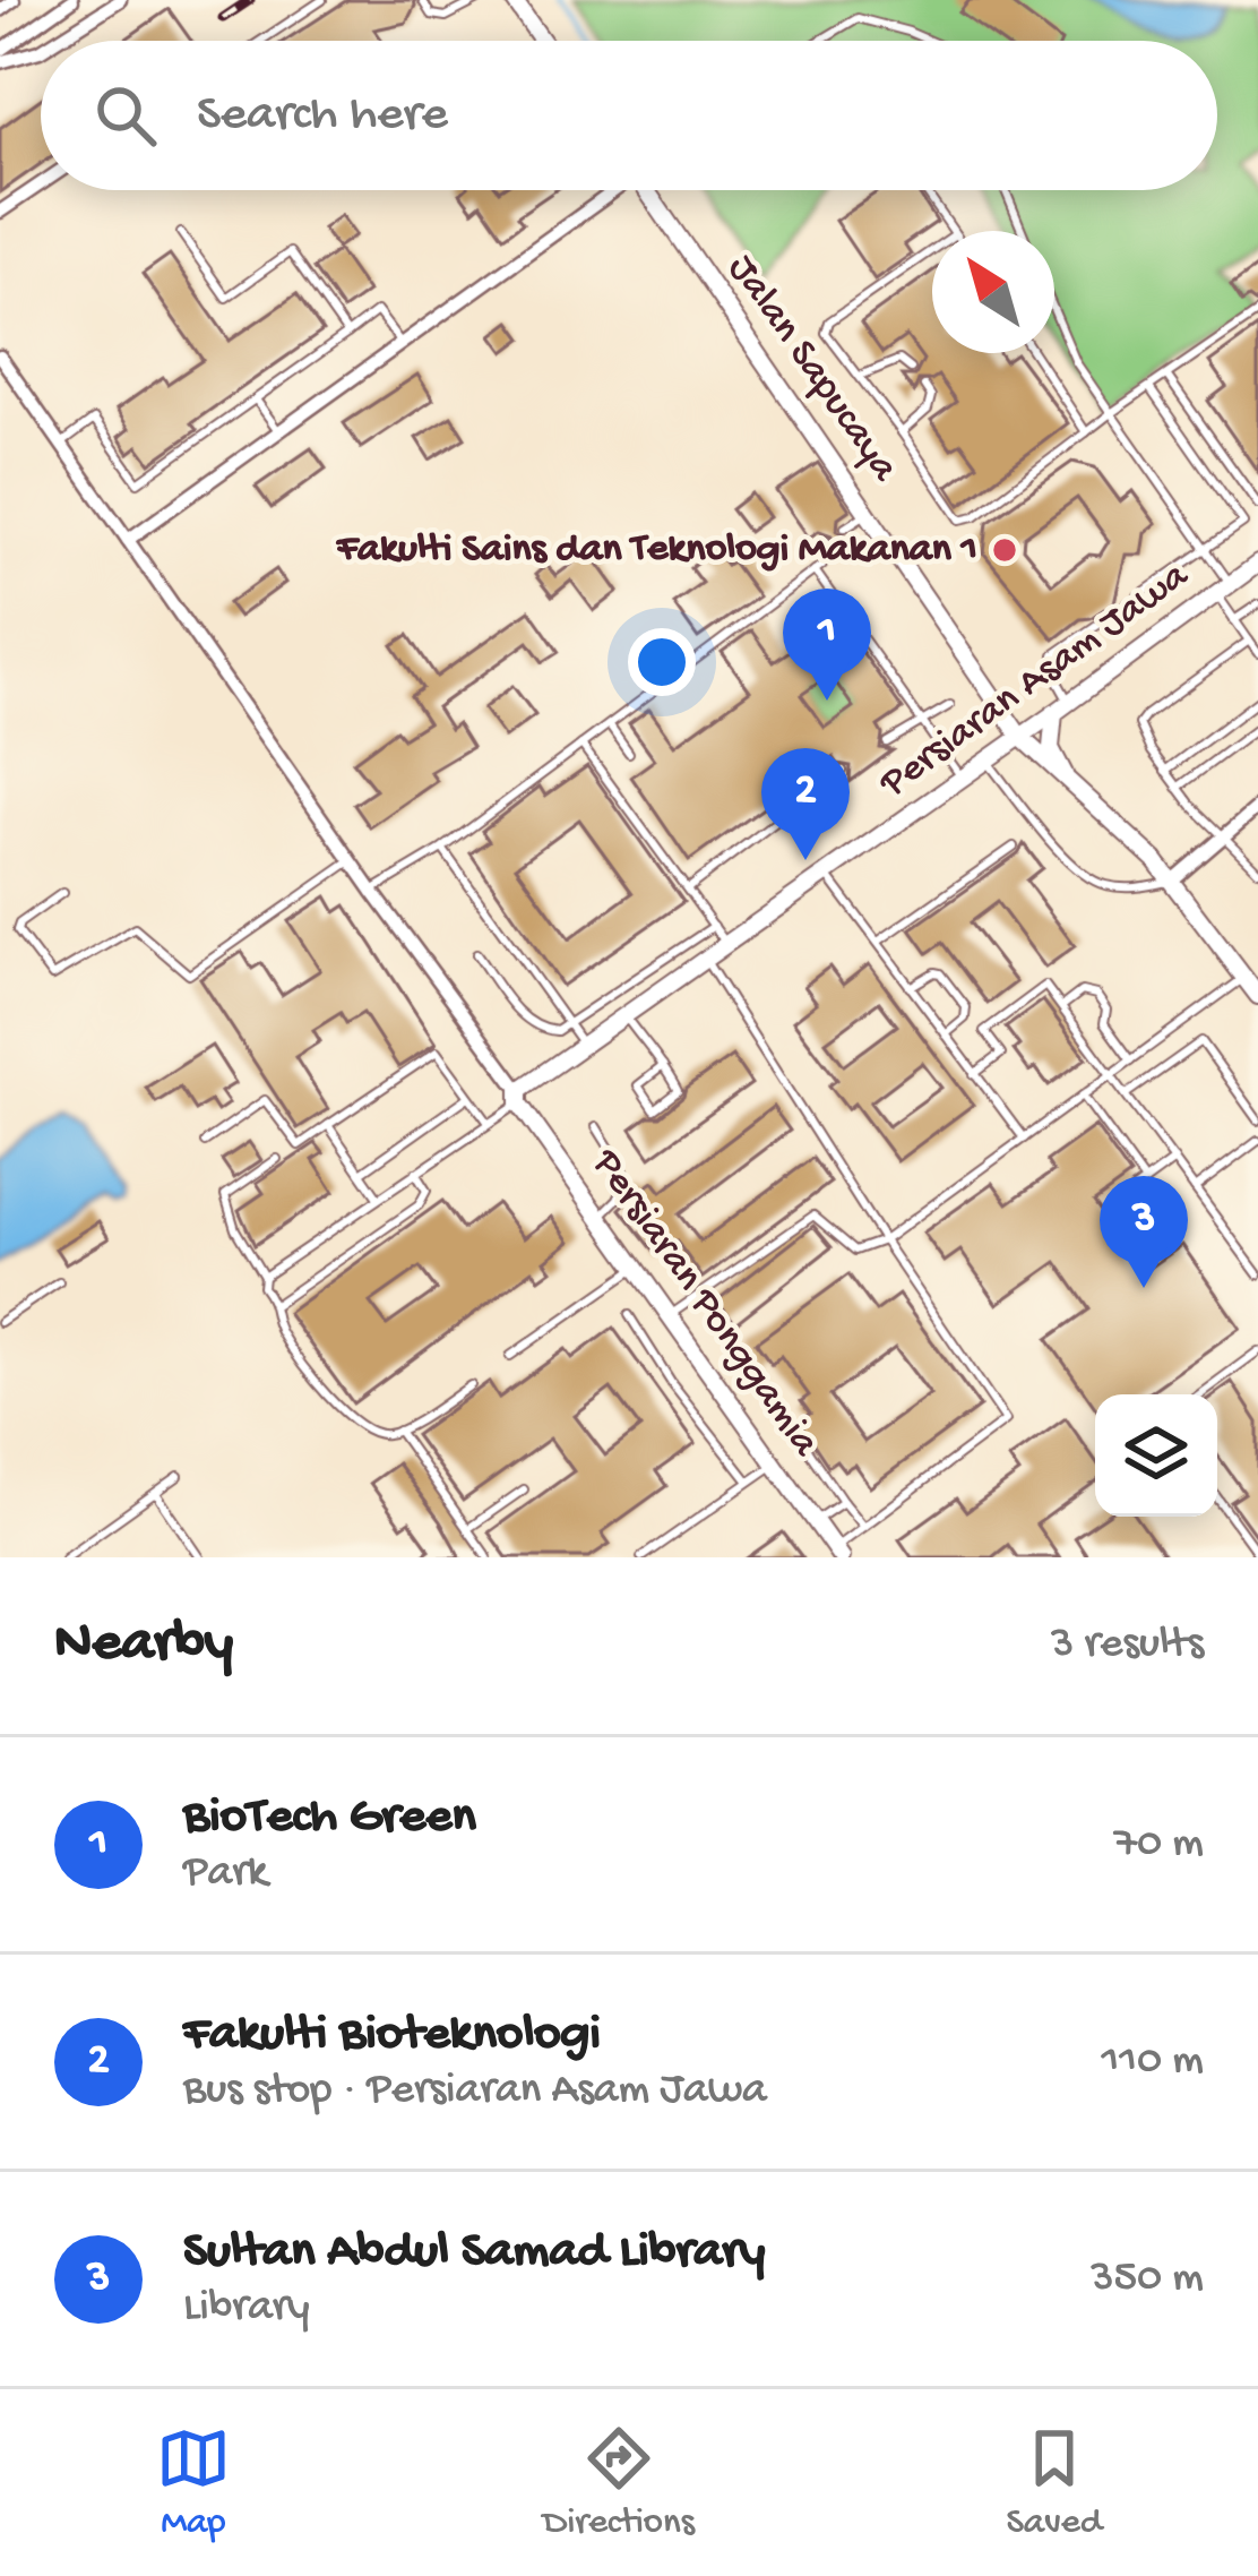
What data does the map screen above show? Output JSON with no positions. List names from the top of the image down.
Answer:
{
  "streets": {
    "street": ["Jalan Sapucaya", "Persiaran Asam Jawa", "Persiaran Ponggamia"]
  },
  "crossings": [
    ["Jalan Sapucaya", "Persiaran Asam Jawa"],
    ["Persiaran Asam Jawa", "Persiaran Ponggamia"]
  ],
  "places": ["Fakulti Sains dan Teknologi Makanan 1"],
  "north": "top left",
  "page": {
    "search": "Search here",
    "pins": ["1", "2", "3"],
    "heading": ["Nearby", "3 results"],
    "list": [
      {
        "mark": "1",
        "name": "BioTech Green",
        "note": "Park",
        "value": "70 m"
      },
      {
        "mark": "2",
        "name": "Fakulti Bioteknologi",
        "note": "Bus stop · Persiaran Asam Jawa",
        "value": "110 m"
      },
      {
        "mark": "3",
        "name": "Sultan Abdul Samad Library",
        "note": "Library",
        "value": "350 m"
      }
    ],
    "nav": ["Map", "Directions", "Saved"]
  }
}
